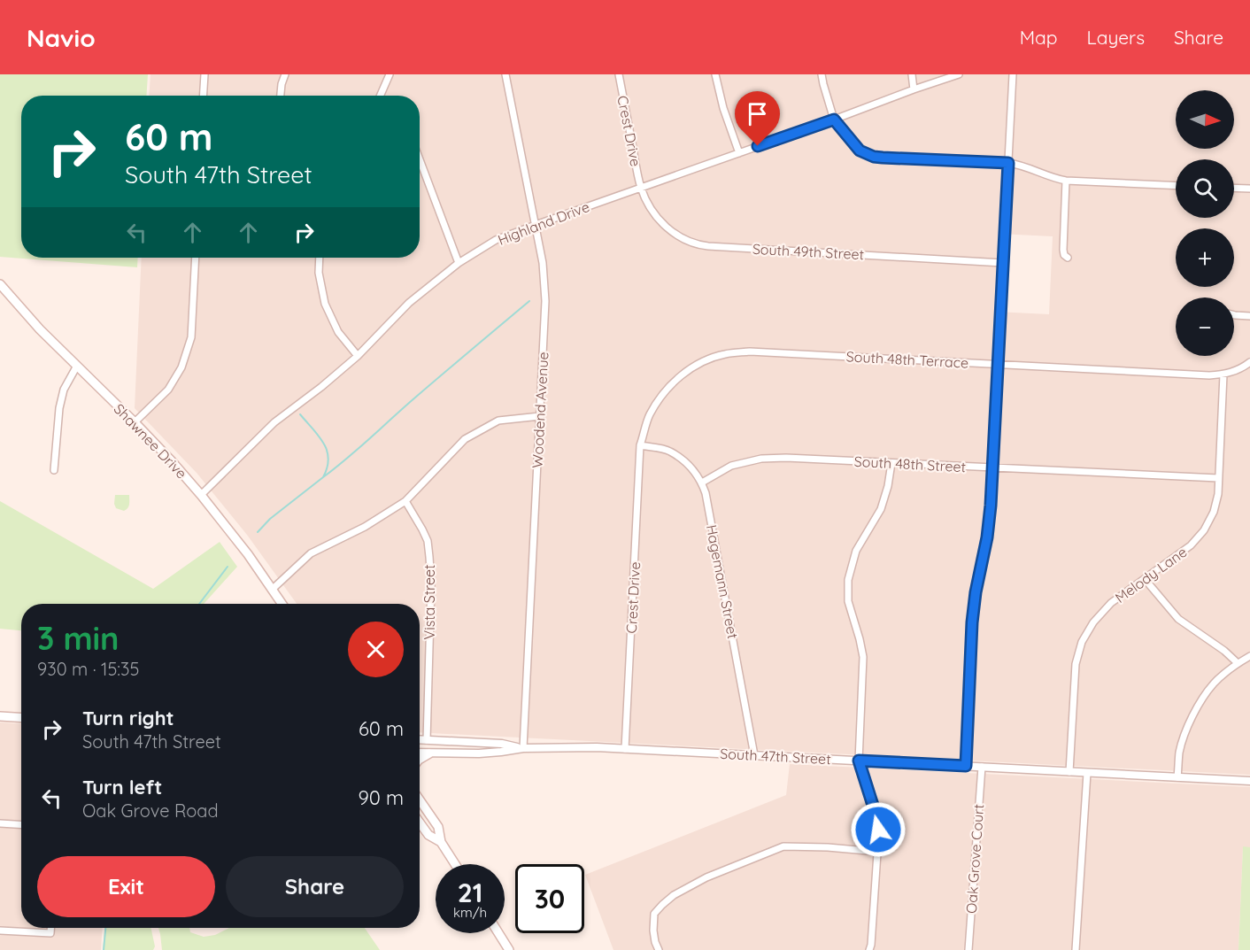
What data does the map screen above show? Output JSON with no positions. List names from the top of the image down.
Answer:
{
  "streets": {
    "main road": ["Shawnee Drive"],
    "street": [
      "Crest Drive",
      "Highland Drive",
      "South 49th Street",
      "South 48th Terrace",
      "Woodend Avenue",
      "South 48th Street",
      "Melody Lane",
      "Hagemann Street",
      "Vista Street",
      "South 47th Street",
      "Oak Grove Court"
    ]
  },
  "crossings": [
    ["Crest Drive", "Highland Drive"],
    ["Crest Drive", "South 49th Street"],
    ["Crest Drive", "South 48th Terrace"],
    ["Crest Drive", "Hagemann Street"],
    ["Crest Drive", "South 47th Street"],
    ["Highland Drive", "South 49th Street"],
    ["Highland Drive", "Woodend Avenue"],
    ["Highland Drive", "Shawnee Drive"],
    ["South 48th Terrace", "Melody Lane"],
    ["South 48th Terrace", "Hagemann Street"],
    ["Woodend Avenue", "South 47th Street"],
    ["South 48th Street", "Melody Lane"],
    ["South 48th Street", "Hagemann Street"],
    ["Melody Lane", "South 47th Street"],
    ["Hagemann Street", "South 47th Street"],
    ["Vista Street", "South 47th Street"],
    ["South 47th Street", "Oak Grove Court"]
  ],
  "north": "right",
  "page": {
    "header": "Navio",
    "nav": ["Map", "Layers", "Share"],
    "map_buttons": ["+", "−"],
    "turn": ["60 m", "South 47th Street"],
    "heading": ["3 min", "930 m · 15:35"],
    "list": [
      {
        "name": "Turn right",
        "note": "South 47th Street",
        "value": "60 m"
      },
      {
        "name": "Turn left",
        "note": "Oak Grove Road",
        "value": "90 m"
      }
    ],
    "buttons": ["Exit", "Share"],
    "speed": "21 km/h",
    "limit": "30"
  }
}
